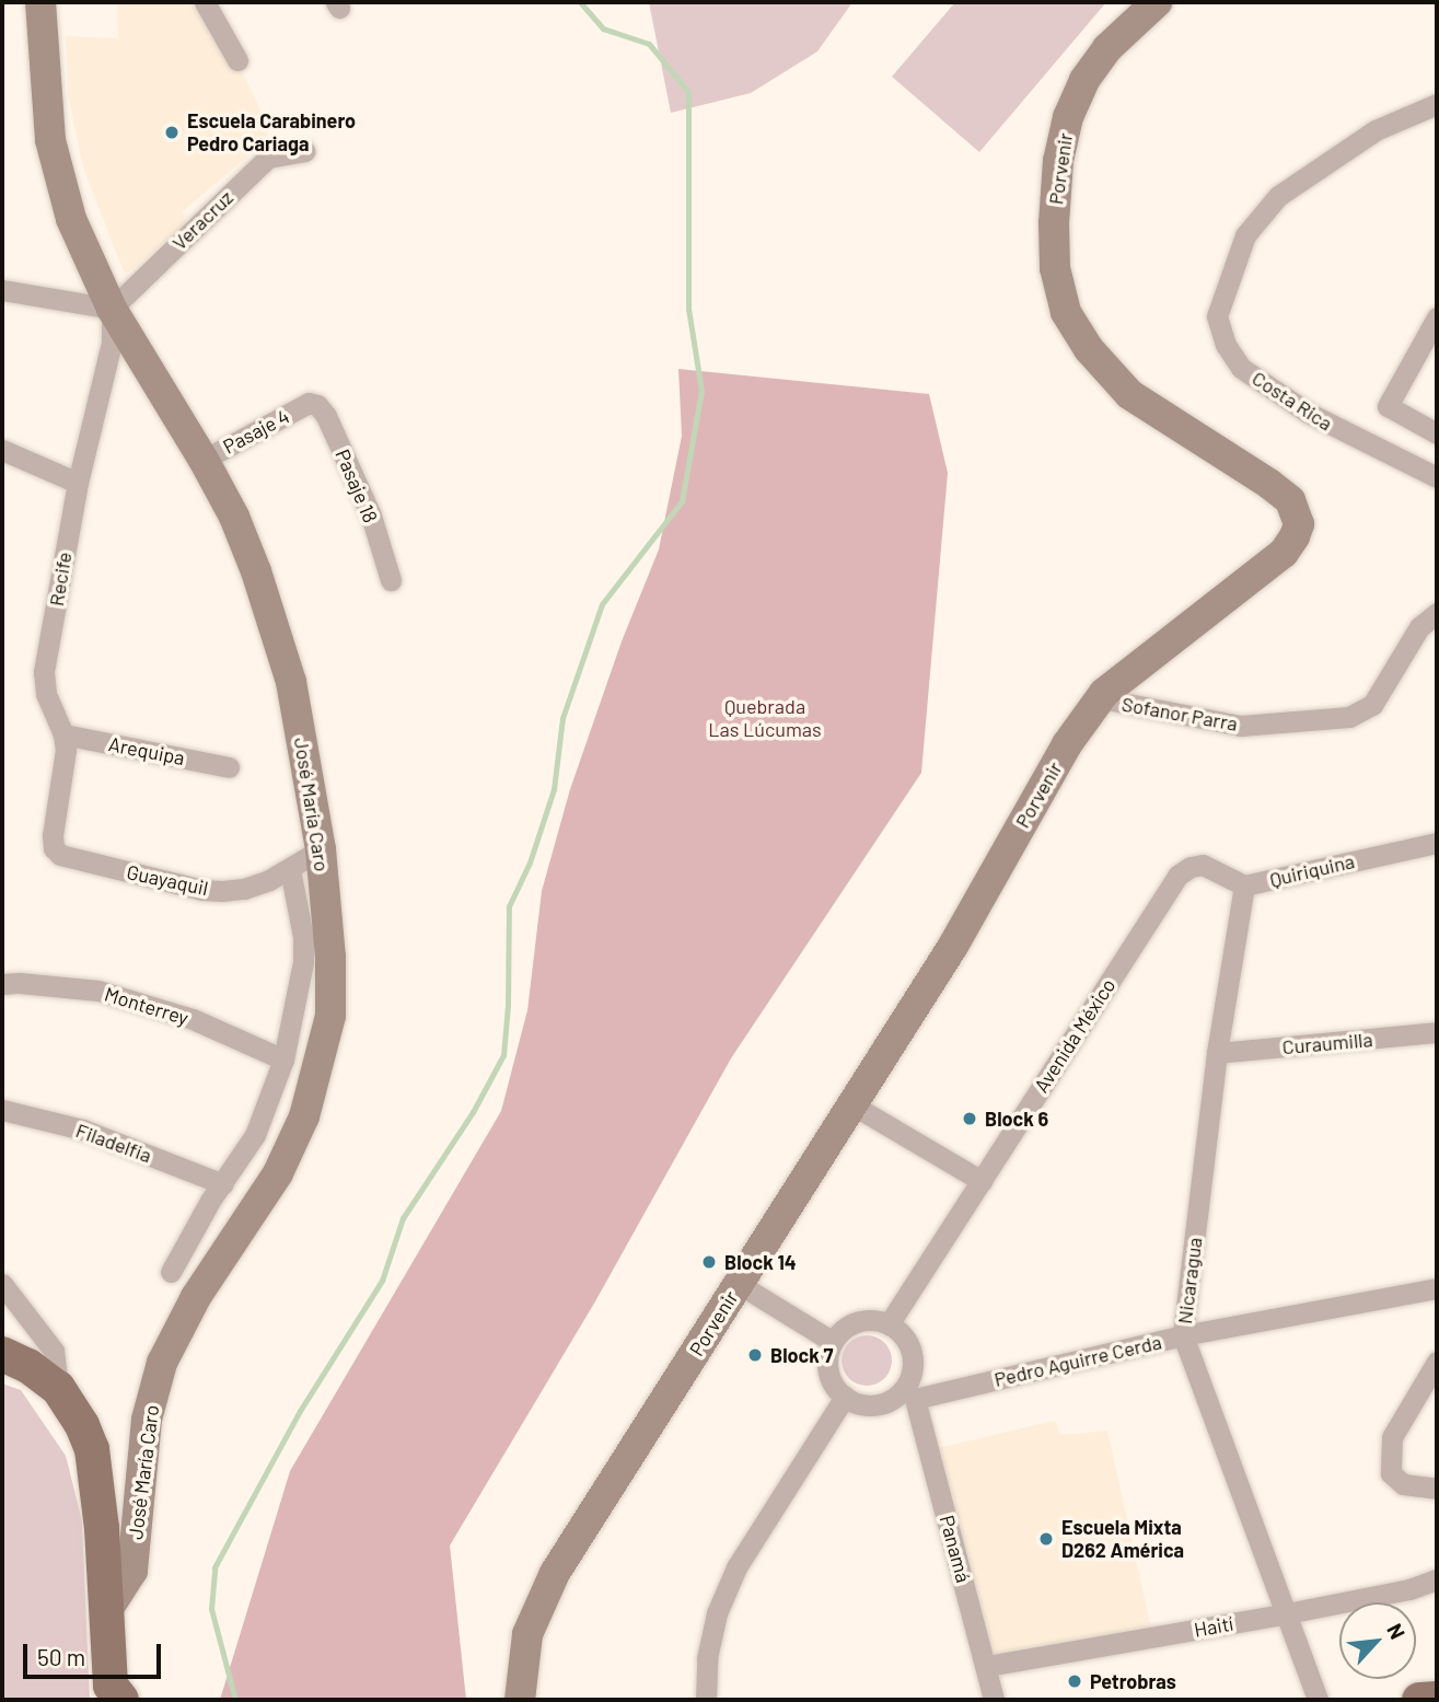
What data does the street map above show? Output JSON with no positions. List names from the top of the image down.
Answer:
{
  "streets": {
    "street": [
      "Porvenir",
      "Veracruz",
      "Costa Rica",
      "Pasaje 4",
      "Pasaje 18",
      "Recife",
      "Sofanor Parra",
      "Arequipa",
      "José María Caro",
      "Quiriquina",
      "Guayaquil",
      "Monterrey",
      "Avenida México",
      "Curaumilla",
      "Filadelfia",
      "Nicaragua",
      "Pedro Aguirre Cerda",
      "Panamá",
      "Haití"
    ]
  },
  "crossings": [
    ["Porvenir", "Sofanor Parra"],
    ["Veracruz", "Recife"],
    ["Veracruz", "José María Caro"],
    ["Pasaje 4", "Pasaje 18"],
    ["Pasaje 4", "José María Caro"],
    ["Recife", "Arequipa"],
    ["Recife", "José María Caro"],
    ["Recife", "Guayaquil"],
    ["José María Caro", "Guayaquil"],
    ["José María Caro", "Monterrey"],
    ["José María Caro", "Filadelfia"],
    ["Quiriquina", "Avenida México"],
    ["Quiriquina", "Nicaragua"],
    ["Avenida México", "Pedro Aguirre Cerda"],
    ["Avenida México", "Panamá"],
    ["Curaumilla", "Nicaragua"],
    ["Nicaragua", "Pedro Aguirre Cerda"],
    ["Nicaragua", "Haití"],
    ["Pedro Aguirre Cerda", "Panamá"],
    ["Panamá", "Haití"]
  ],
  "parks": ["Quebrada Las Lúcumas"],
  "places": [
    "Escuela Carabinero Pedro Cariaga",
    "Block 6",
    "Block 14",
    "Block 7",
    "Escuela Mixta D262 América",
    "Petrobras"
  ],
  "scale_bar": "50 m",
  "north": "top right"
}
